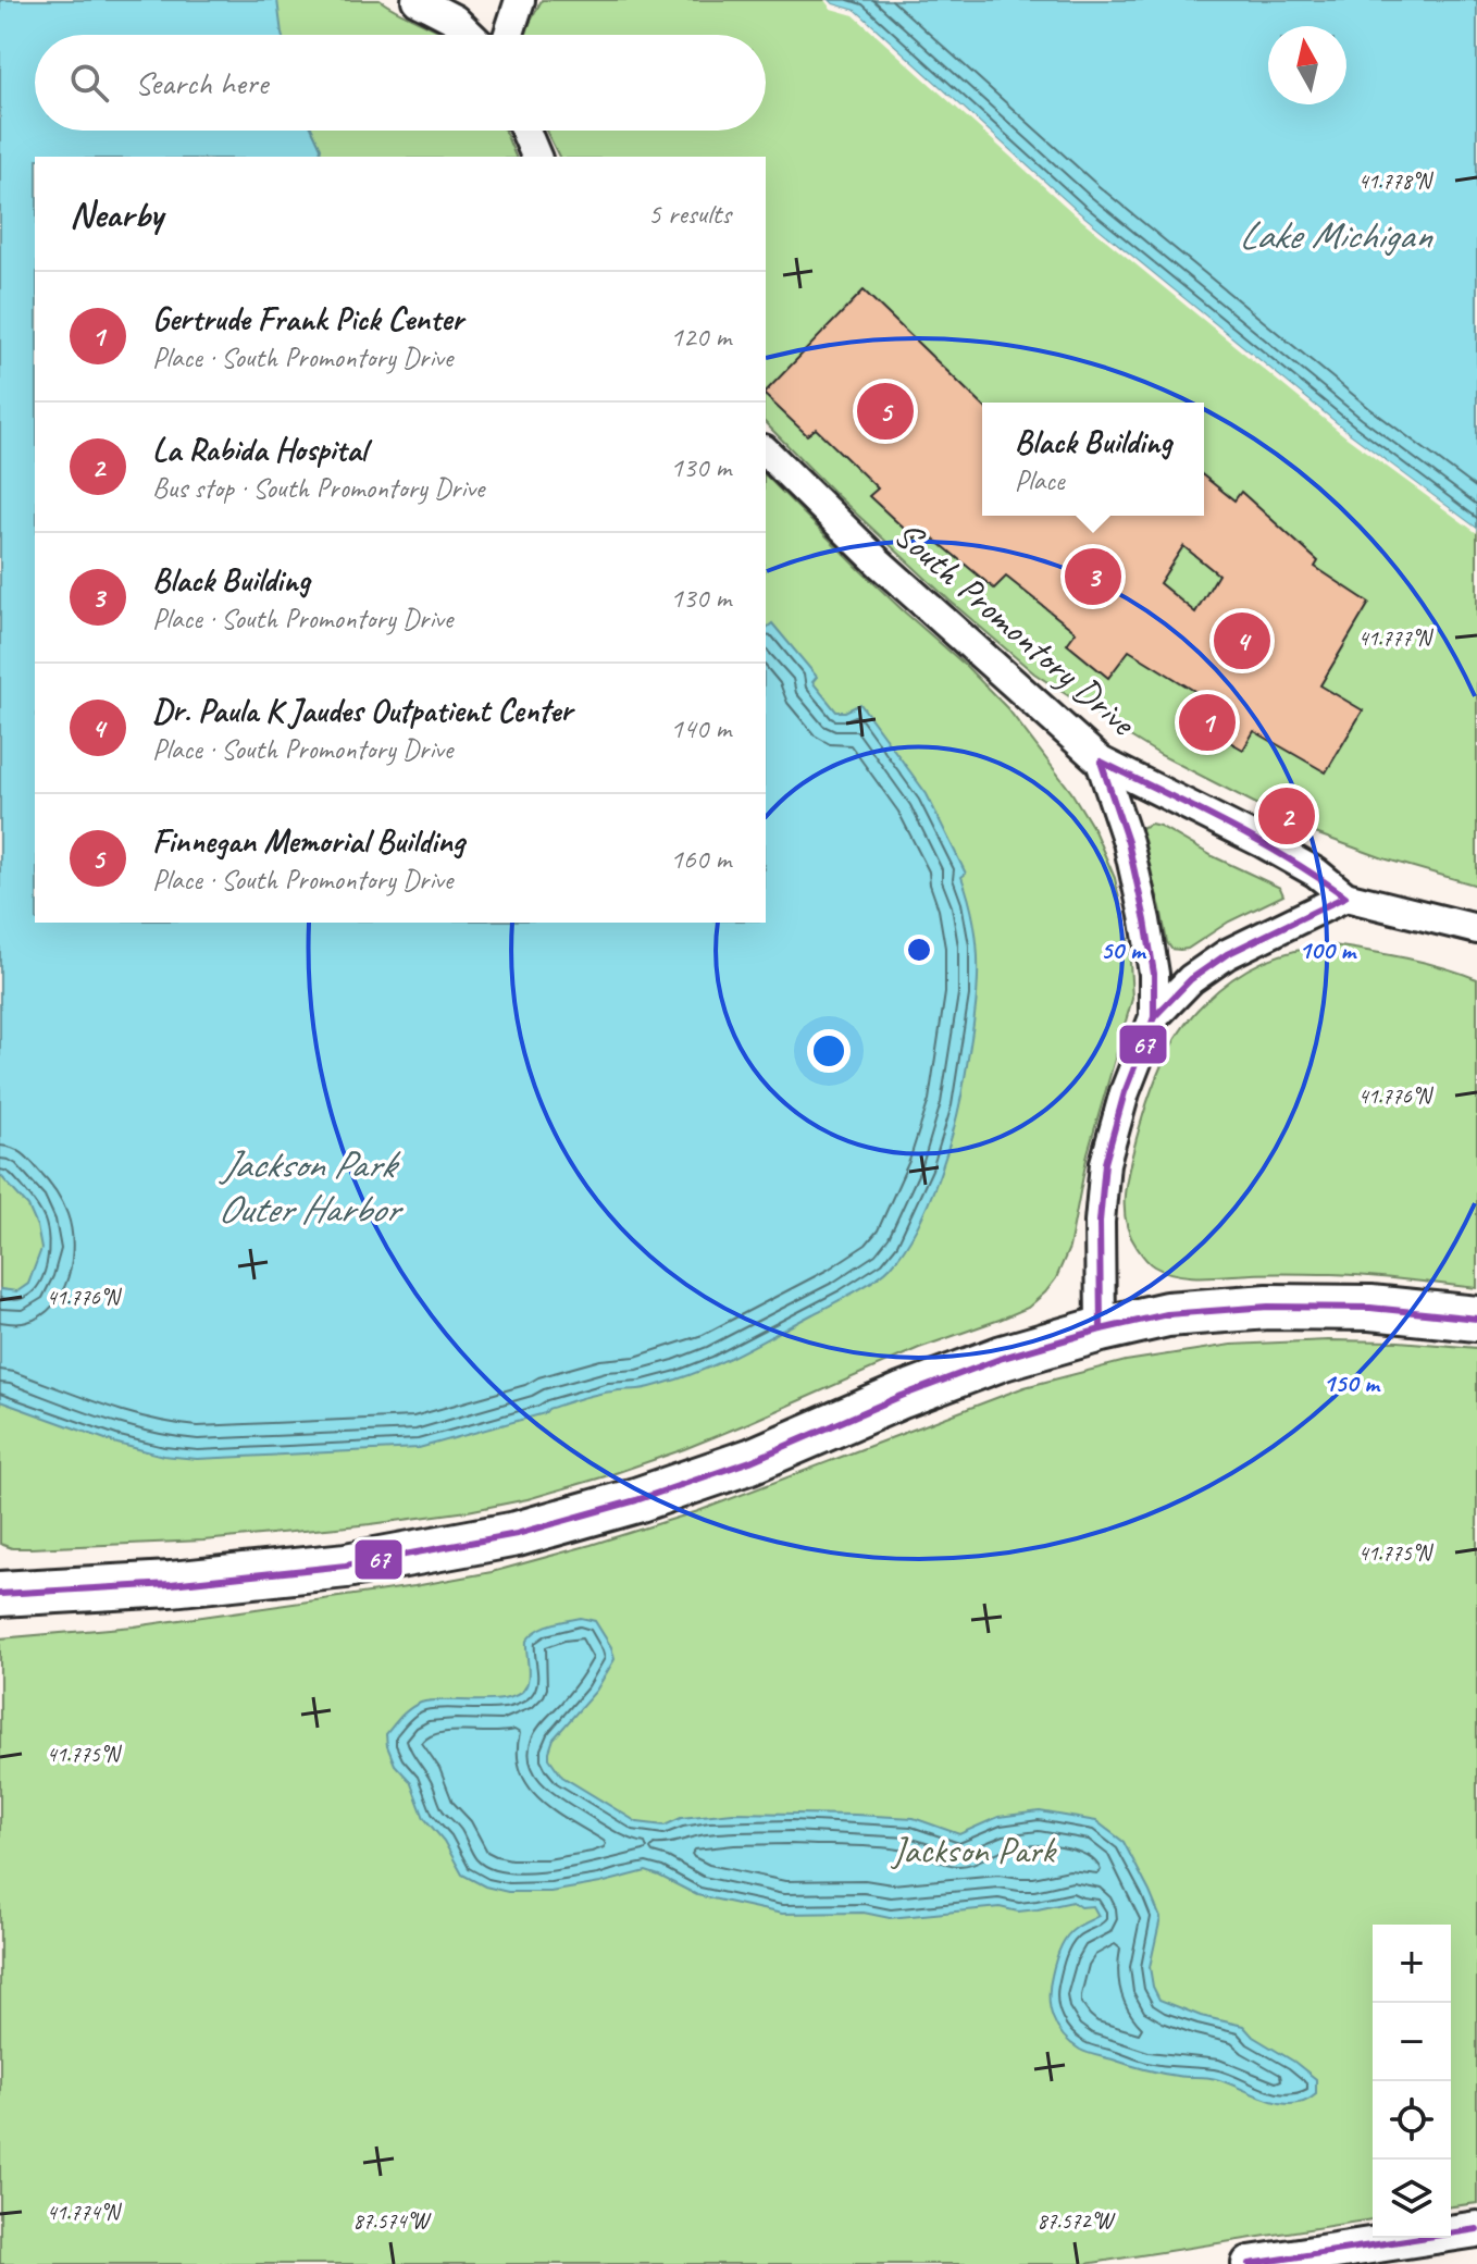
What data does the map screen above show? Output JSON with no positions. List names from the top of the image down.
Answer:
{
  "streets": {
    "street": ["South Promontory Drive"]
  },
  "water": ["Lake Michigan", "Jackson Park Outer Harbor"],
  "parks": ["Jackson Park"],
  "lines": ["transit line 67"],
  "north": "top",
  "page": {
    "search": "Search here",
    "heading": ["Nearby", "5 results"],
    "list": [
      {
        "mark": "1",
        "name": "Gertrude Frank Pick Center",
        "note": "Place · South Promontory Drive",
        "value": "120 m"
      },
      {
        "mark": "2",
        "name": "La Rabida Hospital",
        "note": "Bus stop · South Promontory Drive",
        "value": "130 m"
      },
      {
        "mark": "3",
        "name": "Black Building",
        "note": "Place · South Promontory Drive",
        "value": "130 m"
      },
      {
        "mark": "4",
        "name": "Dr. Paula K Jaudes Outpatient Center",
        "note": "Place · South Promontory Drive",
        "value": "140 m"
      },
      {
        "mark": "5",
        "name": "Finnegan Memorial Building",
        "note": "Place · South Promontory Drive",
        "value": "160 m"
      }
    ],
    "pins": [
      "5",
      "3",
      "4",
      "1",
      "2"
    ],
    "popup": ["Black Building", "Place"],
    "map_buttons": ["+", "−"]
  },
  "coordinates": [
    "41.778°N",
    "41.777°N",
    "41.776°N",
    "41.775°N",
    "41.774°N",
    "87.574°W",
    "87.572°W"
  ],
  "rings": ["50 m", "100 m", "150 m"]
}
